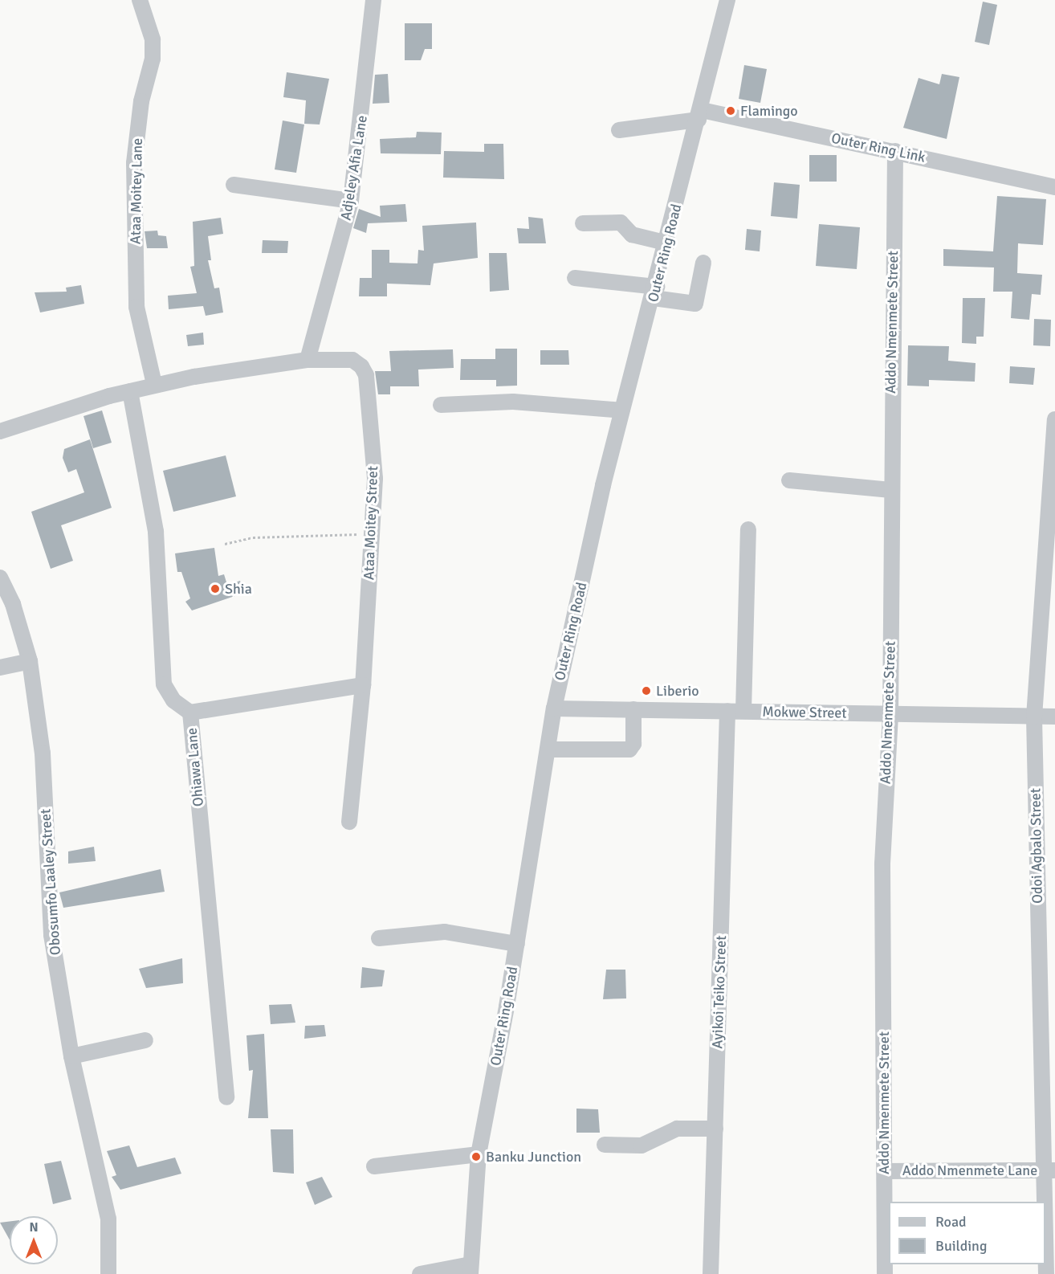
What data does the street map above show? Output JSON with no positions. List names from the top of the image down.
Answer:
{
  "streets": {
    "street": [
      "Outer Ring Link",
      "Adjeley Afia Lane",
      "Ataa Moitey Lane",
      "Outer Ring Road",
      "Addo Nmenmete Street",
      "Ataa Moitey Street",
      "Mokwe Street",
      "Ohiawa Lane",
      "Odoi Agbalo Street",
      "Obosumfo Laaley Street",
      "Ayikoi Teiko Street",
      "Addo Nmenmete Lane"
    ]
  },
  "crossings": [
    ["Outer Ring Link", "Outer Ring Road"],
    ["Outer Ring Link", "Addo Nmenmete Street"],
    ["Adjeley Afia Lane", "Ataa Moitey Street"],
    ["Ataa Moitey Lane", "Ataa Moitey Street"],
    ["Outer Ring Road", "Mokwe Street"],
    ["Addo Nmenmete Street", "Mokwe Street"],
    ["Addo Nmenmete Street", "Addo Nmenmete Lane"],
    ["Ataa Moitey Street", "Ohiawa Lane"],
    ["Mokwe Street", "Odoi Agbalo Street"],
    ["Mokwe Street", "Ayikoi Teiko Street"],
    ["Odoi Agbalo Street", "Addo Nmenmete Lane"]
  ],
  "places": [
    "Flamingo",
    "Shia",
    "Liberio",
    "Banku Junction"
  ],
  "legend": ["Road", "Building"],
  "north": "top"
}
